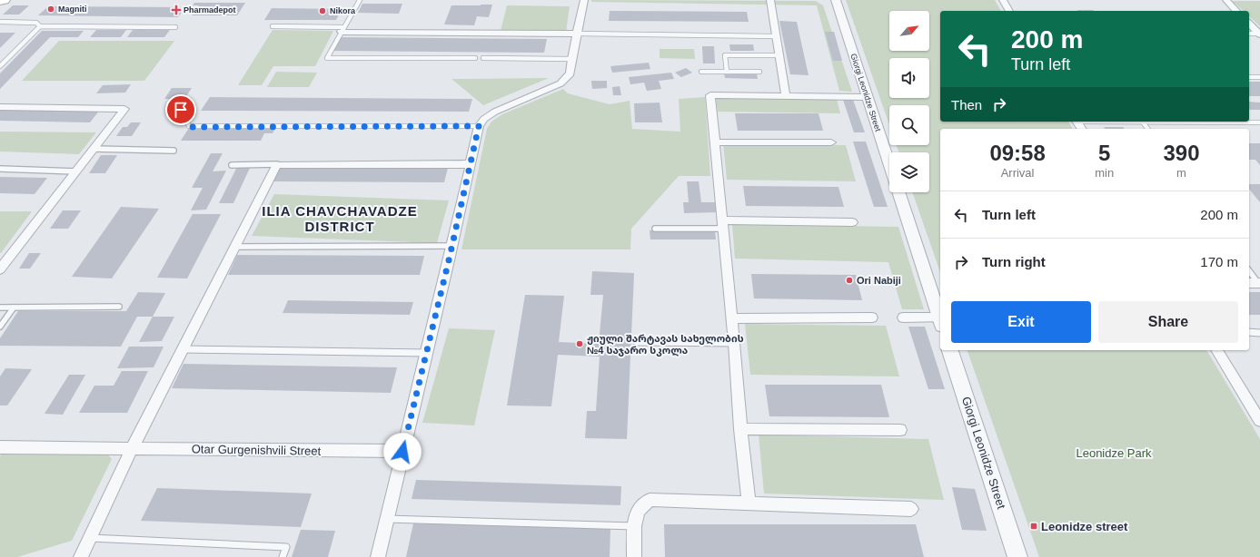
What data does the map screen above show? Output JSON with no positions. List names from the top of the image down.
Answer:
{
  "streets": {
    "street": ["Giorgi Leonidze Street", "Otar Gurgenishvili Street"]
  },
  "districts": ["ILIA CHAVCHAVADZE DISTRICT"],
  "parks": ["Leonidze Park"],
  "places": {
    "other": [
      "Magniti",
      "Nikora",
      "Ori Nabiji",
      "ჟიული შარტავას სახელობის №4 საჯარო სკოლა"
    ],
    "health": ["Pharmadepot"],
    "transit": ["Leonidze street"]
  },
  "north": "top right",
  "page": {
    "turn": ["200 m", "Turn left"],
    "then": "Then",
    "eta": [
      "09:58",
      "Arrival",
      "5",
      "min",
      "390",
      "m"
    ],
    "list": [
      {
        "name": "Turn left",
        "value": "200 m"
      },
      {
        "name": "Turn right",
        "value": "170 m"
      }
    ],
    "buttons": ["Exit", "Share"]
  }
}
